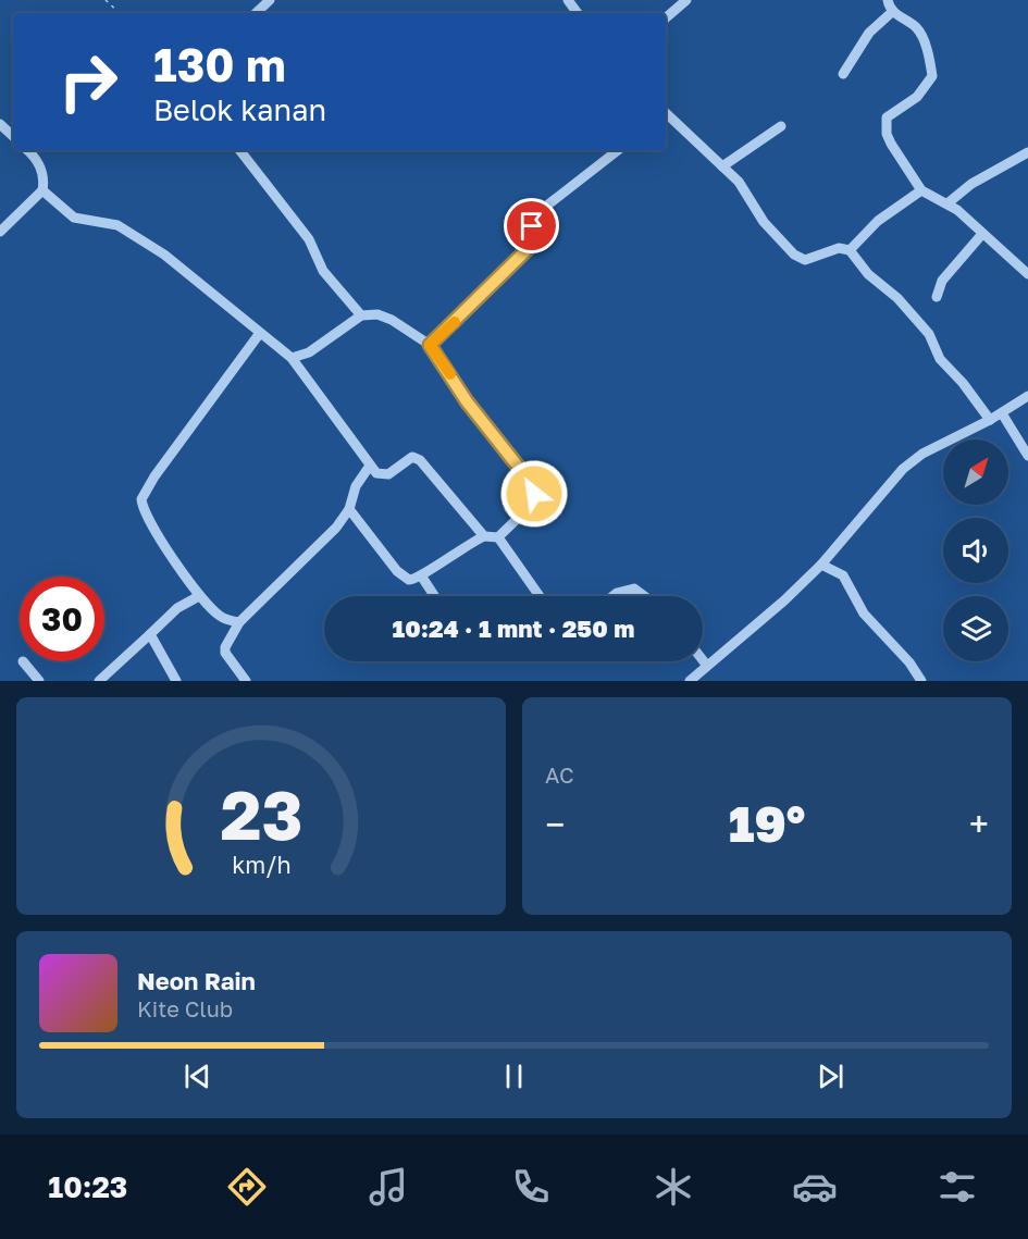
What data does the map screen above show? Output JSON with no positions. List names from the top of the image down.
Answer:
{
  "north": "top right",
  "page": {
    "turn": ["130 m", "Belok kanan"],
    "limit": "30",
    "trip": "10:24 · 1 mnt · 250 m",
    "tile": "AC",
    "heat": ["−", "19°", "+"],
    "song": ["Neon Rain", "Kite Club"],
    "tabs": "10:23",
    "gauge": ["23", "km/h"]
  }
}
